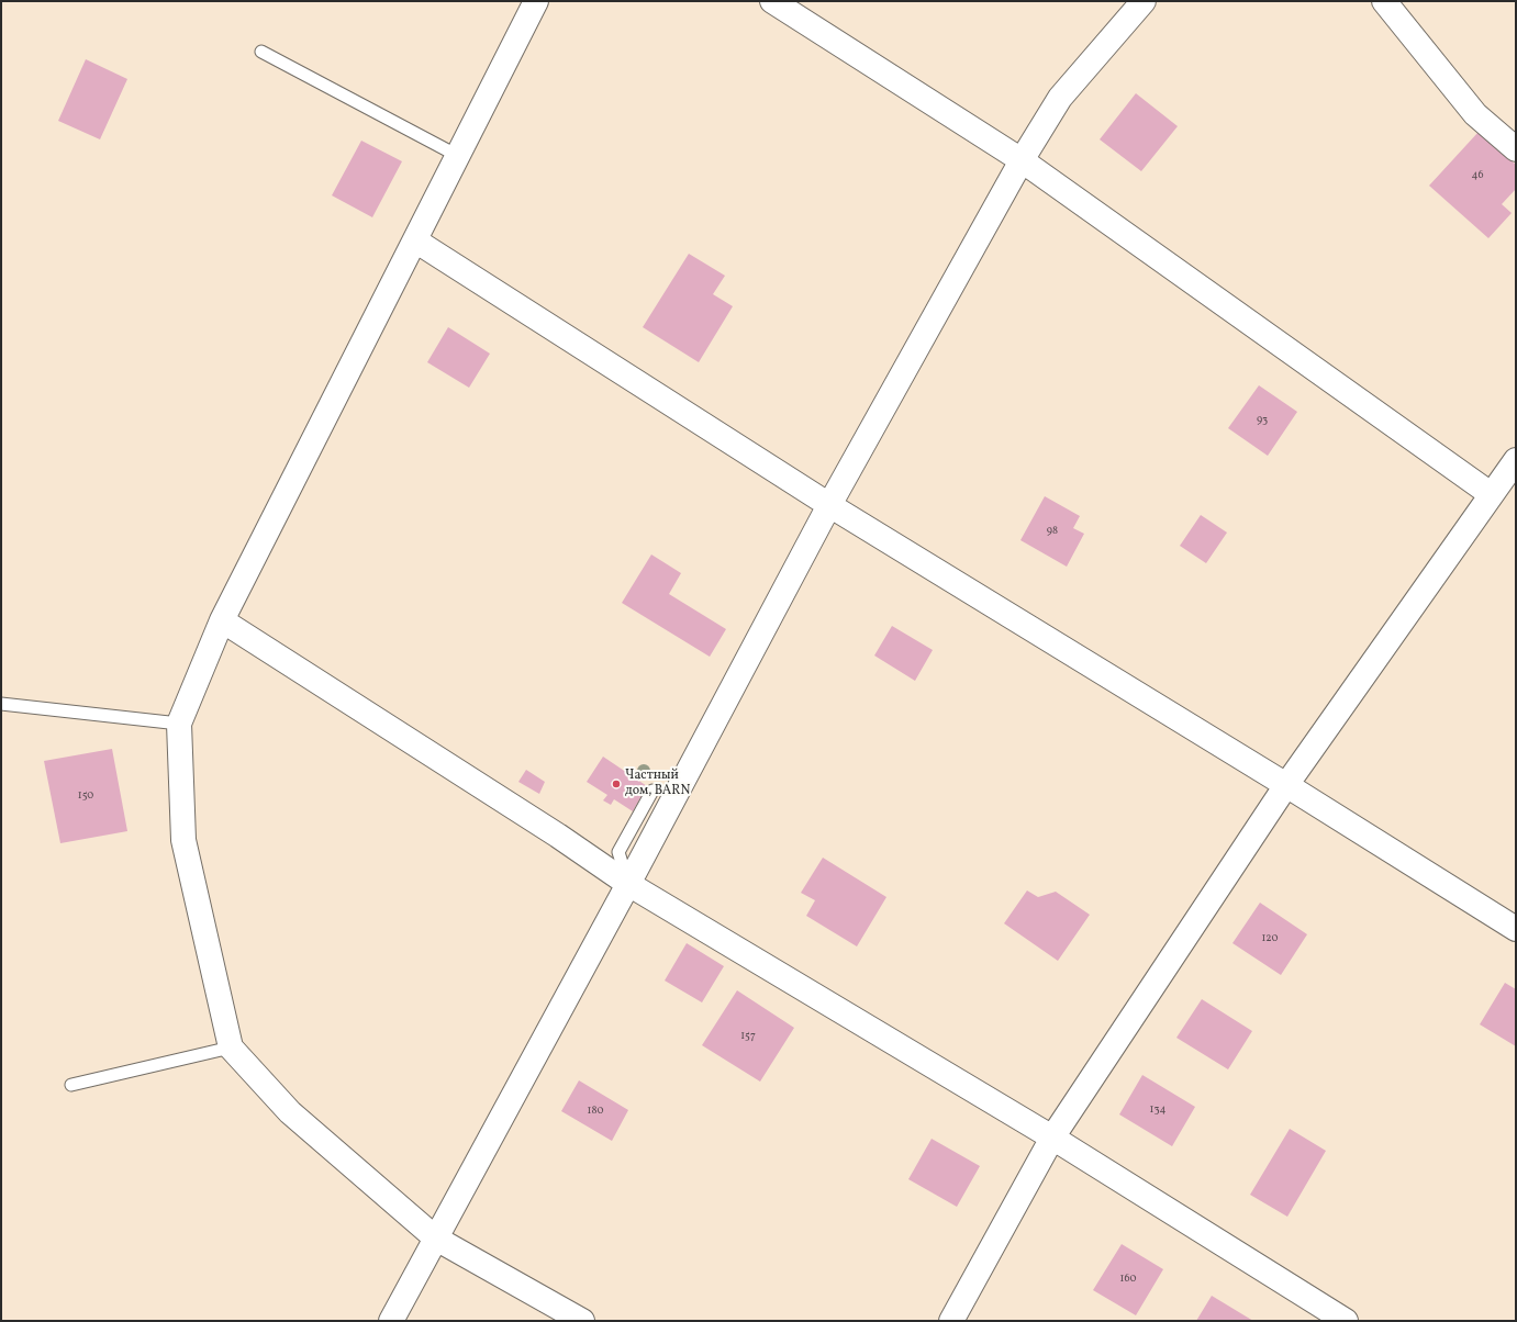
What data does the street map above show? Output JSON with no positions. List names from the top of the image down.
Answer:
{
  "places": ["Частный дом, BARN"],
  "house_numbers": [
    "46",
    "93",
    "98",
    "150",
    "120",
    "157",
    "134",
    "180",
    "160"
  ]
}
